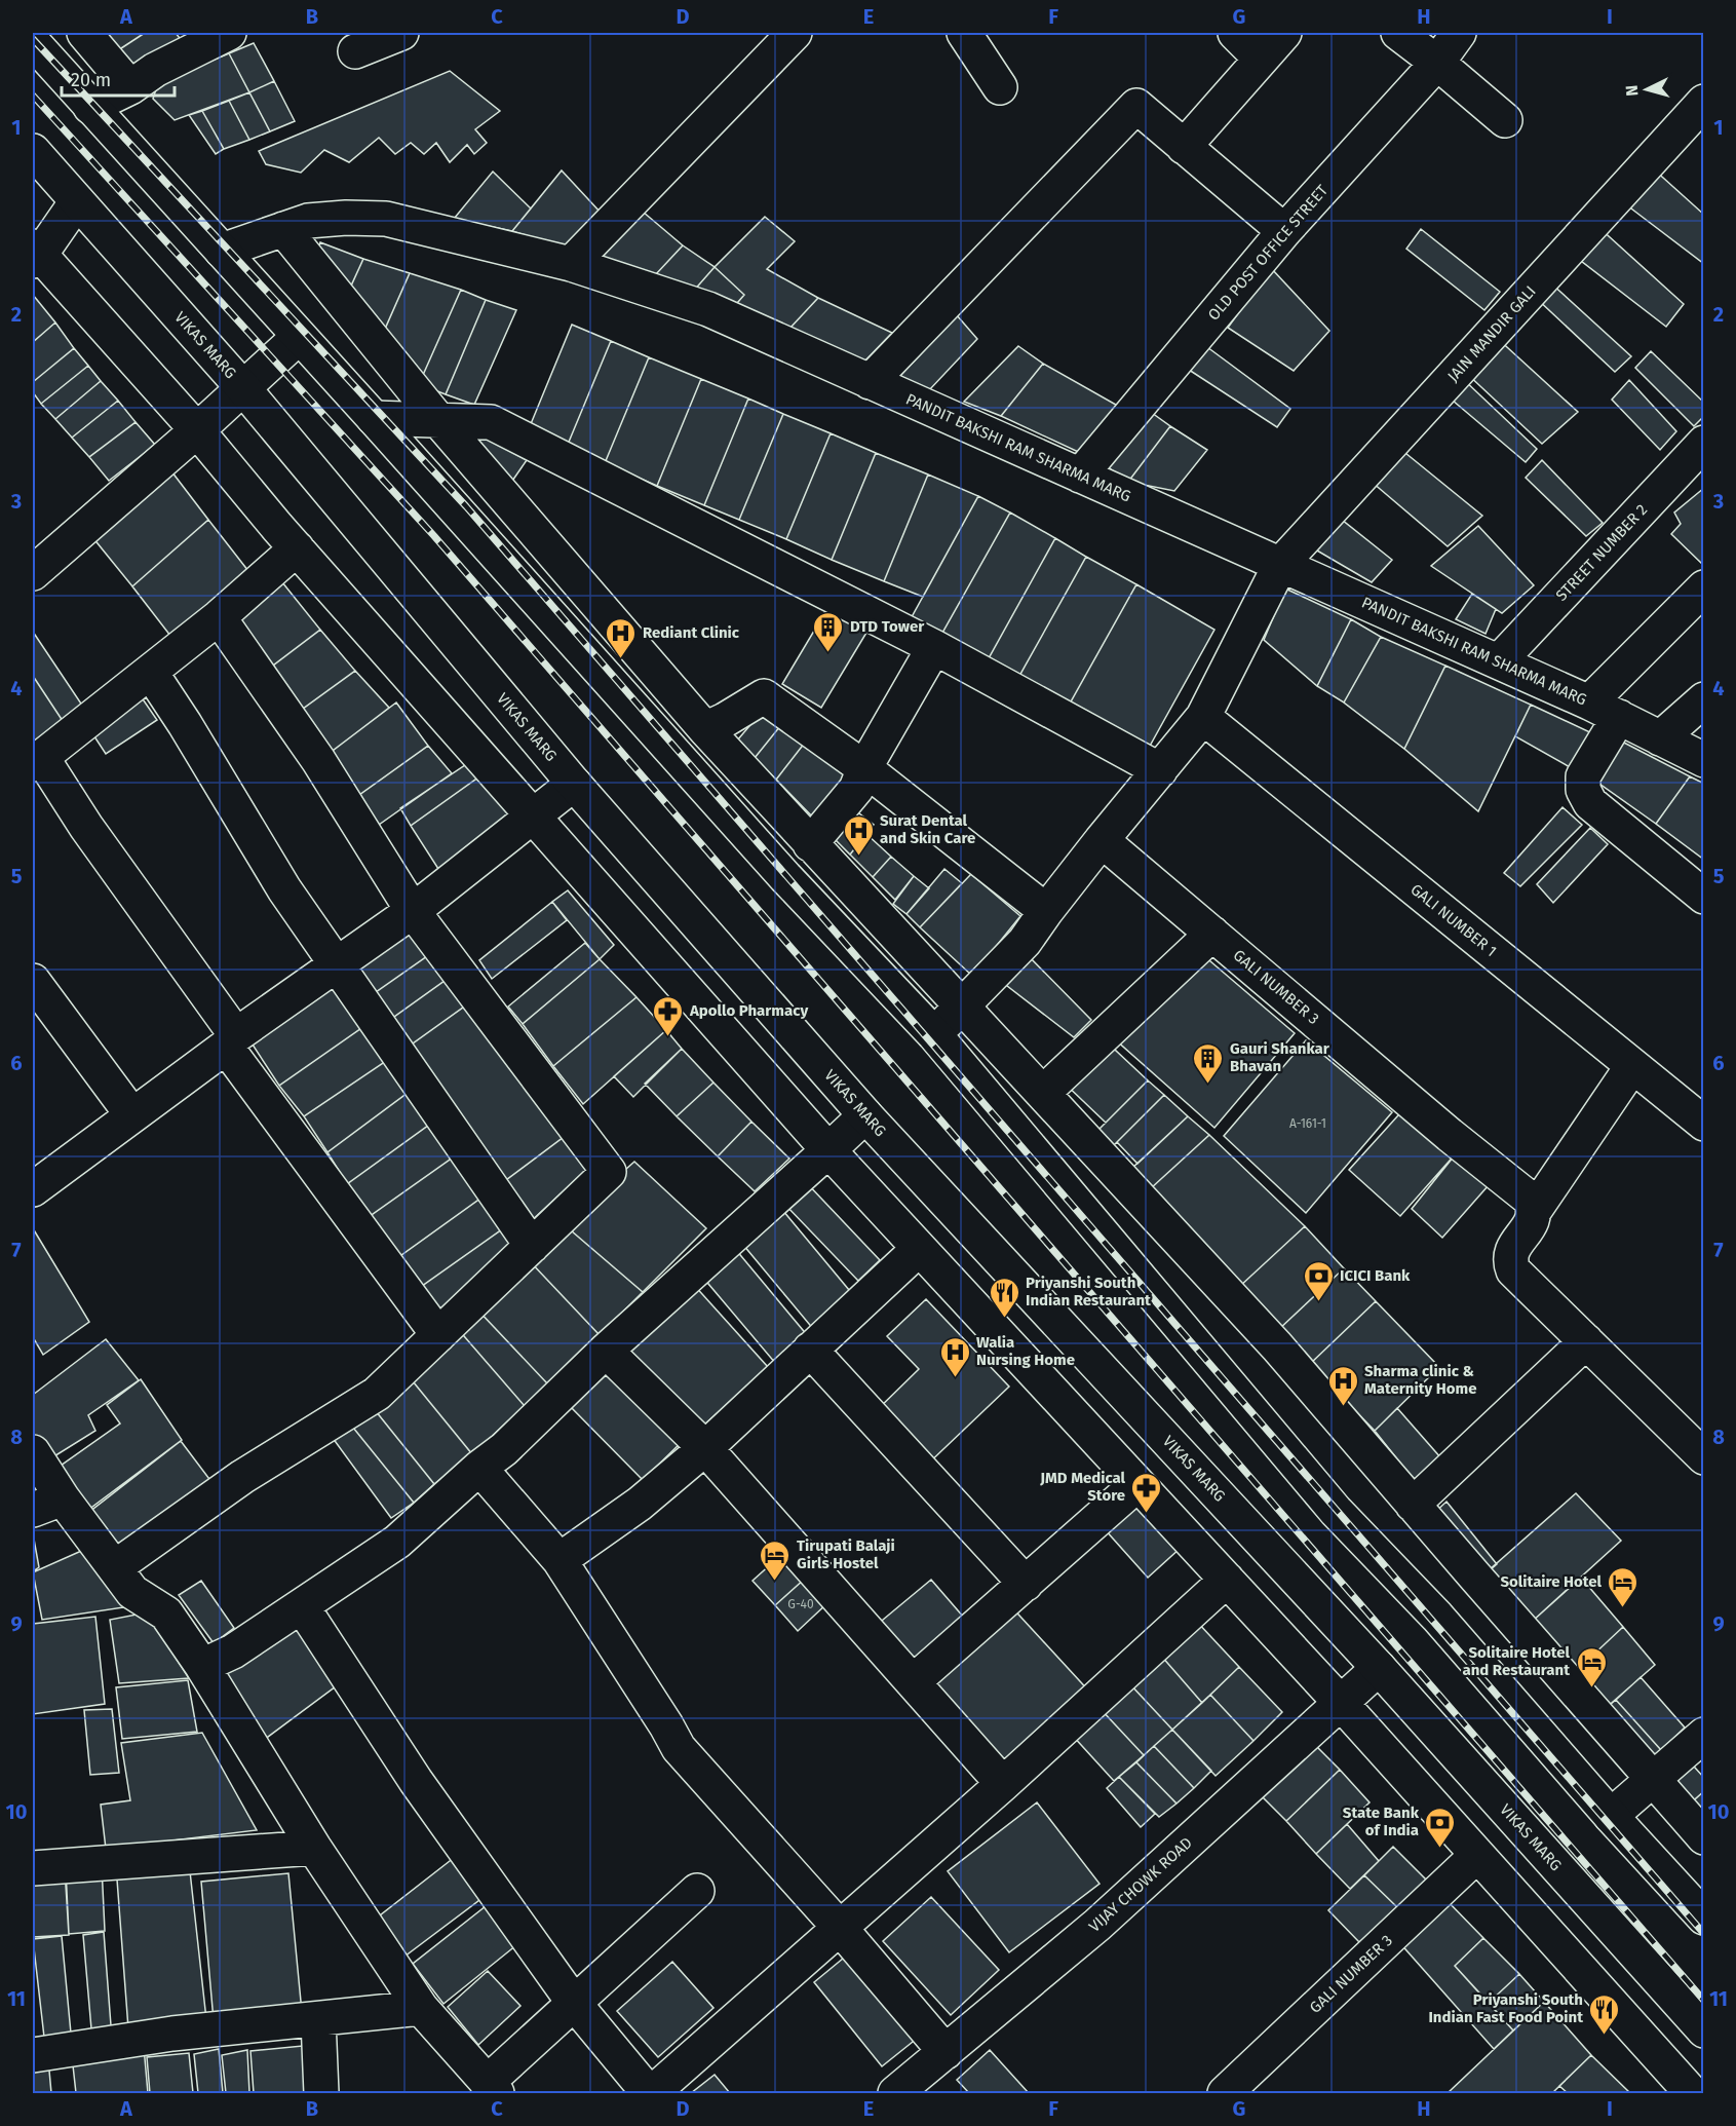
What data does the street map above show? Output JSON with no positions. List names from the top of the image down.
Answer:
{
  "streets": {
    "street": [
      "OLD POST OFFICE STREET",
      "JAIN MANDIR GALI",
      "VIKAS MARG",
      "PANDIT BAKSHI RAM SHARMA MARG",
      "STREET NUMBER 2",
      "GALI NUMBER 1",
      "GALI NUMBER 3",
      "VIJAY CHOWK ROAD"
    ]
  },
  "crossings": [
    ["OLD POST OFFICE STREET", "PANDIT BAKSHI RAM SHARMA MARG"],
    ["JAIN MANDIR GALI", "PANDIT BAKSHI RAM SHARMA MARG"],
    ["JAIN MANDIR GALI", "GALI NUMBER 1"],
    ["JAIN MANDIR GALI", "GALI NUMBER 3"],
    ["VIKAS MARG", "VIJAY CHOWK ROAD"],
    ["PANDIT BAKSHI RAM SHARMA MARG", "STREET NUMBER 2"]
  ],
  "places": {
    "building": ["DTD Tower", "Gauri Shankar Bhavan"],
    "hospital": [
      "Rediant Clinic",
      "Surat Dental and Skin Care",
      "Walia Nursing Home",
      "Sharma clinic & Maternity Home"
    ],
    "pharmacy": ["Apollo Pharmacy", "JMD Medical Store"],
    "bank": ["ICICI Bank", "State Bank of India"],
    "restaurant": ["Priyanshi South Indian Restaurant", "Priyanshi South Indian Fast Food Point"],
    "hotel": ["Tirupati Balaji Girls Hostel", "Solitaire Hotel", "Solitaire Hotel and Restaurant"]
  },
  "house_numbers": ["A-161-1", "G-40"],
  "scale_bar": "20 m",
  "north": "left",
  "grid": {
    "columns": [
      "A",
      "B",
      "C",
      "D",
      "E",
      "F",
      "G",
      "H",
      "I"
    ],
    "rows": [
      "1",
      "2",
      "3",
      "4",
      "5",
      "6",
      "7",
      "8",
      "9",
      "10",
      "11"
    ]
  }
}
